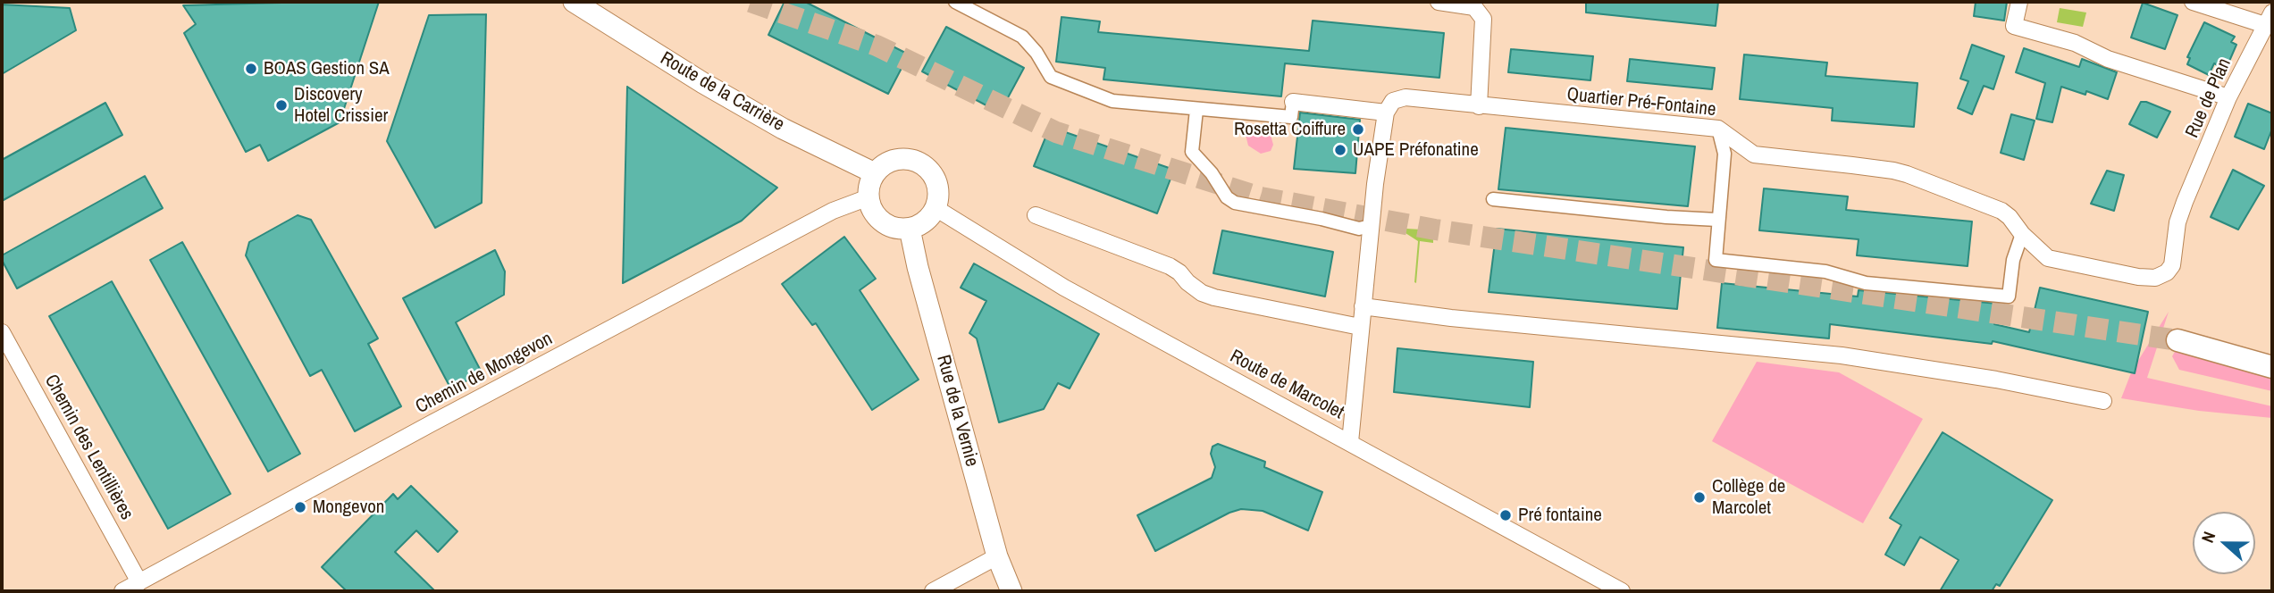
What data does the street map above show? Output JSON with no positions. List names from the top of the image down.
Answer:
{
  "streets": {
    "street": [
      "Route de la Carrière",
      "Rue de Plan",
      "Quartier Pré-Fontaine",
      "Chemin de Mongevon",
      "Route de Marcolet",
      "Rue de la Vernie",
      "Chemin des Lentillières"
    ]
  },
  "crossings": [
    ["Route de la Carrière", "Chemin de Mongevon"],
    ["Route de la Carrière", "Route de Marcolet"],
    ["Route de la Carrière", "Rue de la Vernie"],
    ["Rue de Plan", "Quartier Pré-Fontaine"],
    ["Chemin de Mongevon", "Route de Marcolet"],
    ["Chemin de Mongevon", "Rue de la Vernie"],
    ["Chemin de Mongevon", "Chemin des Lentillières"],
    ["Route de Marcolet", "Rue de la Vernie"]
  ],
  "places": [
    "BOAS Gestion SA",
    "Discovery Hotel Crissier",
    "Rosetta Coiffure",
    "UAPE Préfonatine",
    "Collège de Marcolet",
    "Mongevon",
    "Pré fontaine"
  ],
  "north": "left"
}
